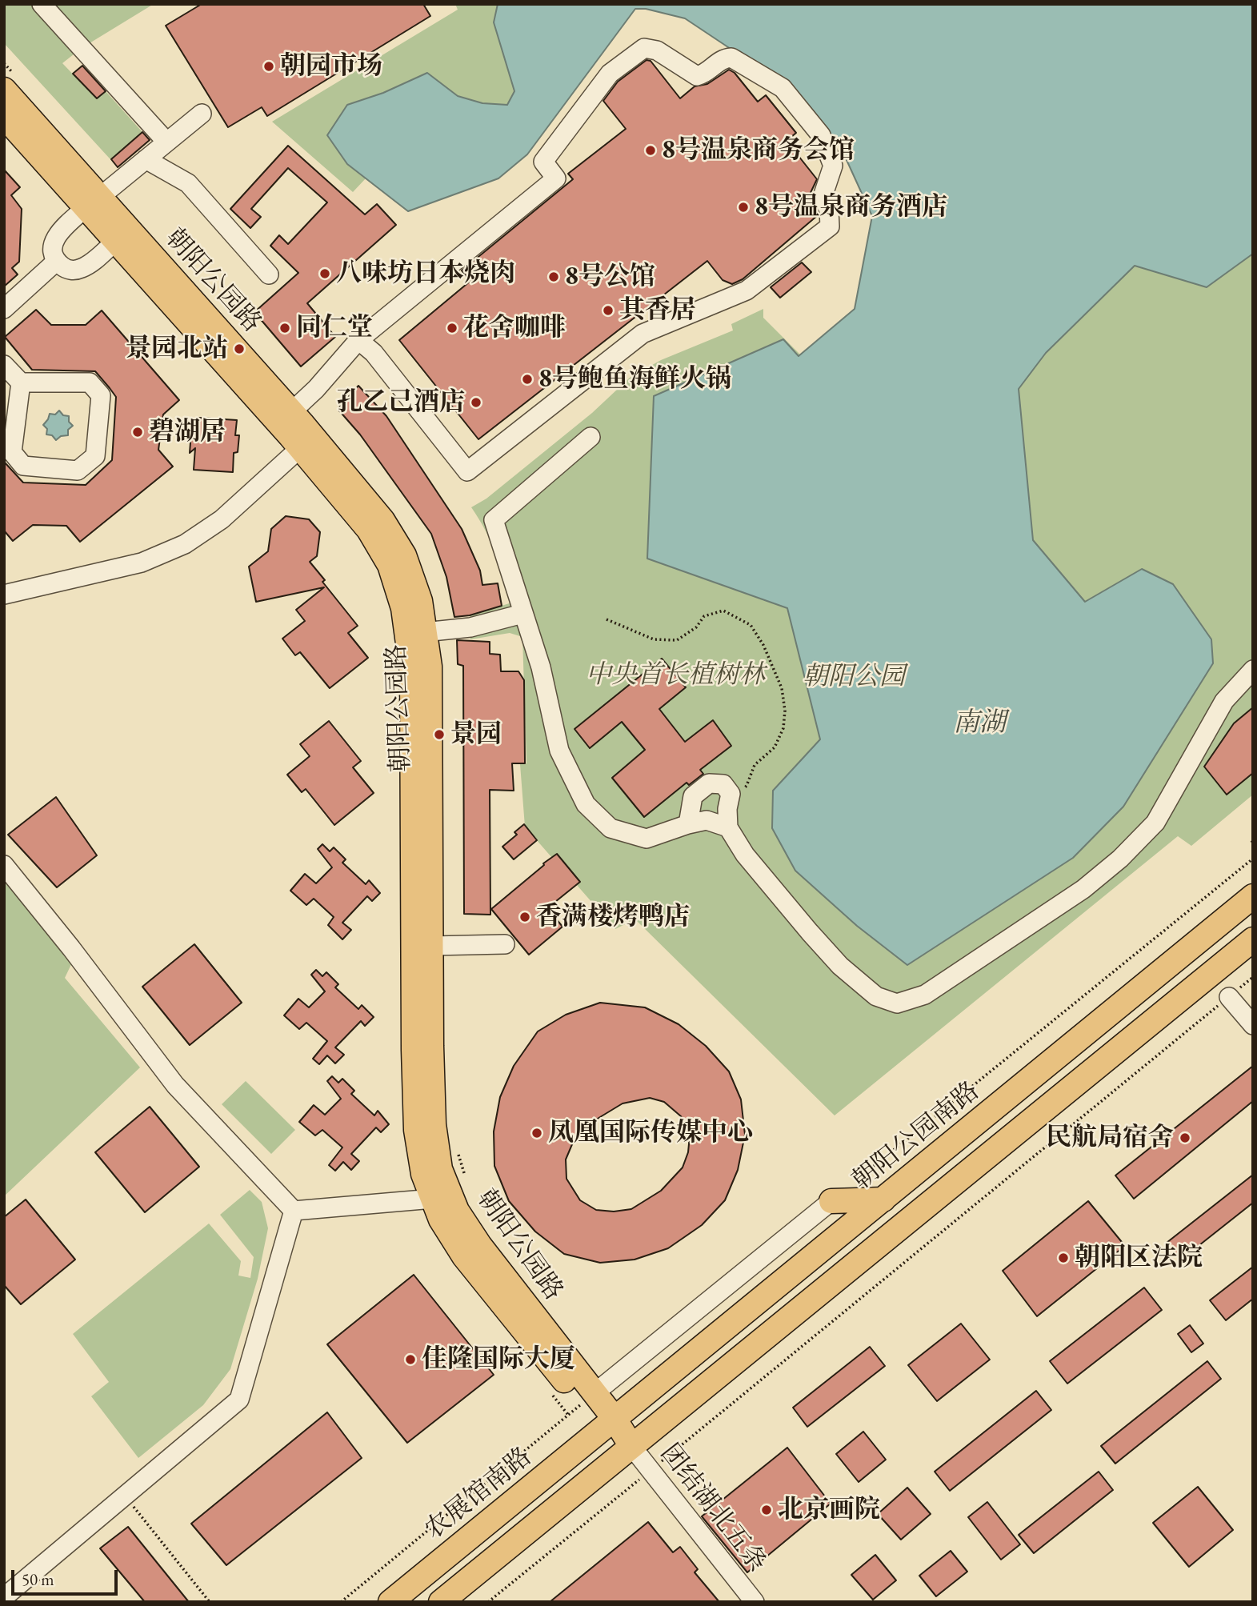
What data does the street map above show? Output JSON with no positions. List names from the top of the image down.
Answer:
{
  "streets": {
    "main road": ["朝阳公园路", "朝阳公园南路", "农展馆南路"],
    "street": ["团结湖北五条"]
  },
  "crossings": [
    ["朝阳公园路", "朝阳公园南路"],
    ["朝阳公园路", "农展馆南路"],
    ["朝阳公园路", "团结湖北五条"],
    ["朝阳公园南路", "农展馆南路"]
  ],
  "water": ["南湖"],
  "parks": ["中央首长植树林", "朝阳公园"],
  "places": [
    "朝园市场",
    "8号温泉商务会馆",
    "8号温泉商务酒店",
    "八味坊日本烧肉",
    "8号公馆",
    "其香居",
    "同仁堂",
    "花舍咖啡",
    "景园北站",
    "8号鲍鱼海鲜火锅",
    "孔乙己酒店",
    "碧湖居",
    "景园",
    "香满楼烤鸭店",
    "凤凰国际传媒中心",
    "民航局宿舍",
    "朝阳区法院",
    "佳隆国际大厦",
    "北京画院"
  ],
  "scale_bar": "50 m"
}
